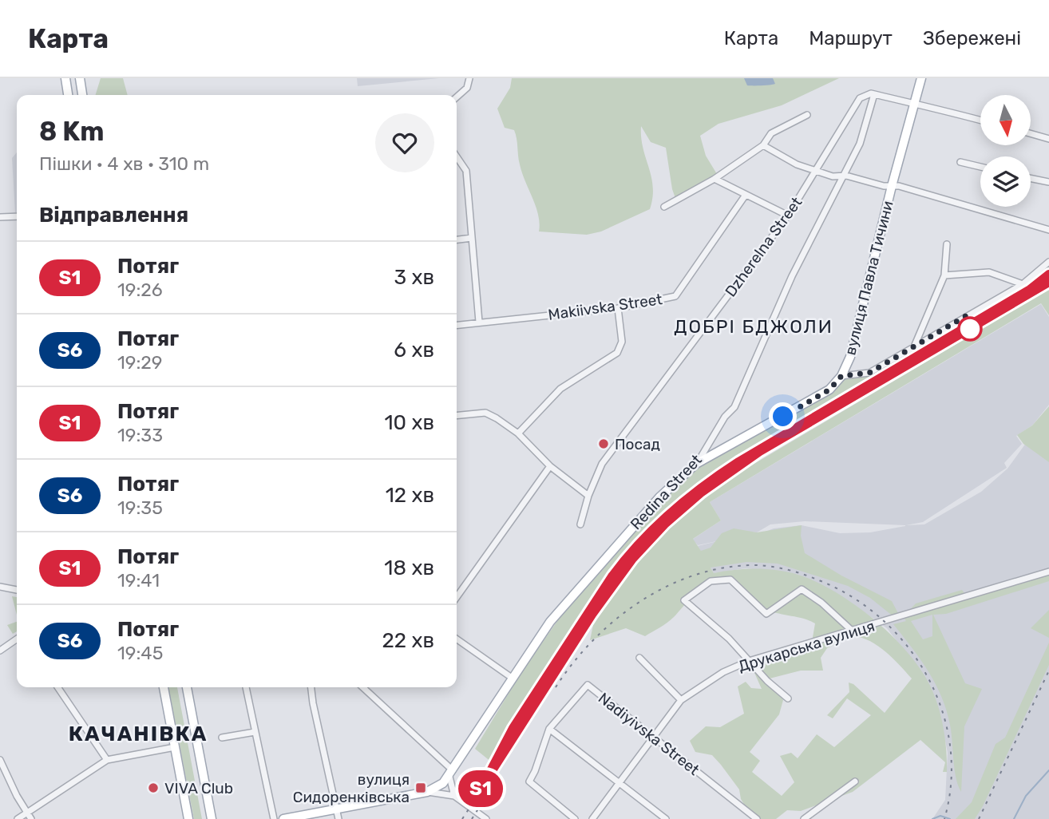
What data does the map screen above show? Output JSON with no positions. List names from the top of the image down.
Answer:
{
  "streets": {
    "main road": ["вулиця Павла Тичини", "Redina Street"],
    "street": [
      "Dzherelna Street",
      "Makiivska Street",
      "Друкарська вулиця",
      "Nadiyivska Street"
    ]
  },
  "crossings": [
    ["Dzherelna Street", "Redina Street"],
    ["вулиця Павла Тичини", "Redina Street"],
    ["Друкарська вулиця", "Nadiyivska Street"]
  ],
  "districts": ["ДОБРІ БДЖОЛИ", "КАЧАНІВКА"],
  "places": {
    "other": ["Посад", "VIVA Club"],
    "transit": ["вулиця Сидоренківська"]
  },
  "north": "bottom",
  "page": {
    "header": "Карта",
    "nav": ["Карта", "Маршрут", "Збережені"],
    "on_map": "S1",
    "heading": [
      ["8 Km", "Пішки · 4 хв · 310 m"],
      "Відправлення"
    ],
    "list": [
      {
        "mark": "S1",
        "name": "Потяг",
        "note": "19:26",
        "value": "3 хв"
      },
      {
        "mark": "S6",
        "name": "Потяг",
        "note": "19:29",
        "value": "6 хв"
      },
      {
        "mark": "S1",
        "name": "Потяг",
        "note": "19:33",
        "value": "10 хв"
      },
      {
        "mark": "S6",
        "name": "Потяг",
        "note": "19:35",
        "value": "12 хв"
      },
      {
        "mark": "S1",
        "name": "Потяг",
        "note": "19:41",
        "value": "18 хв"
      },
      {
        "mark": "S6",
        "name": "Потяг",
        "note": "19:45",
        "value": "22 хв"
      }
    ]
  }
}
